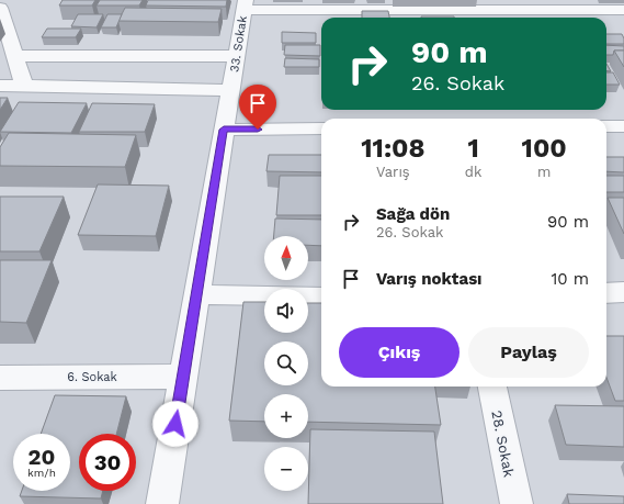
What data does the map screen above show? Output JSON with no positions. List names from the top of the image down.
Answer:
{
  "streets": {
    "street": ["33. Sokak", "6. Sokak", "28. Sokak"]
  },
  "crossings": [
    ["33. Sokak", "6. Sokak"]
  ],
  "north": "top",
  "page": {
    "turn": ["90 m", "26. Sokak"],
    "eta": [
      "11:08",
      "Varış",
      "1",
      "dk",
      "100",
      "m"
    ],
    "list": [
      {
        "name": "Sağa dön",
        "note": "26. Sokak",
        "value": "90 m"
      },
      {
        "name": "Varış noktası",
        "value": "10 m"
      }
    ],
    "map_buttons": ["+", "−"],
    "buttons": ["Çıkış", "Paylaş"],
    "speed": "20 km/h",
    "limit": "30"
  }
}
